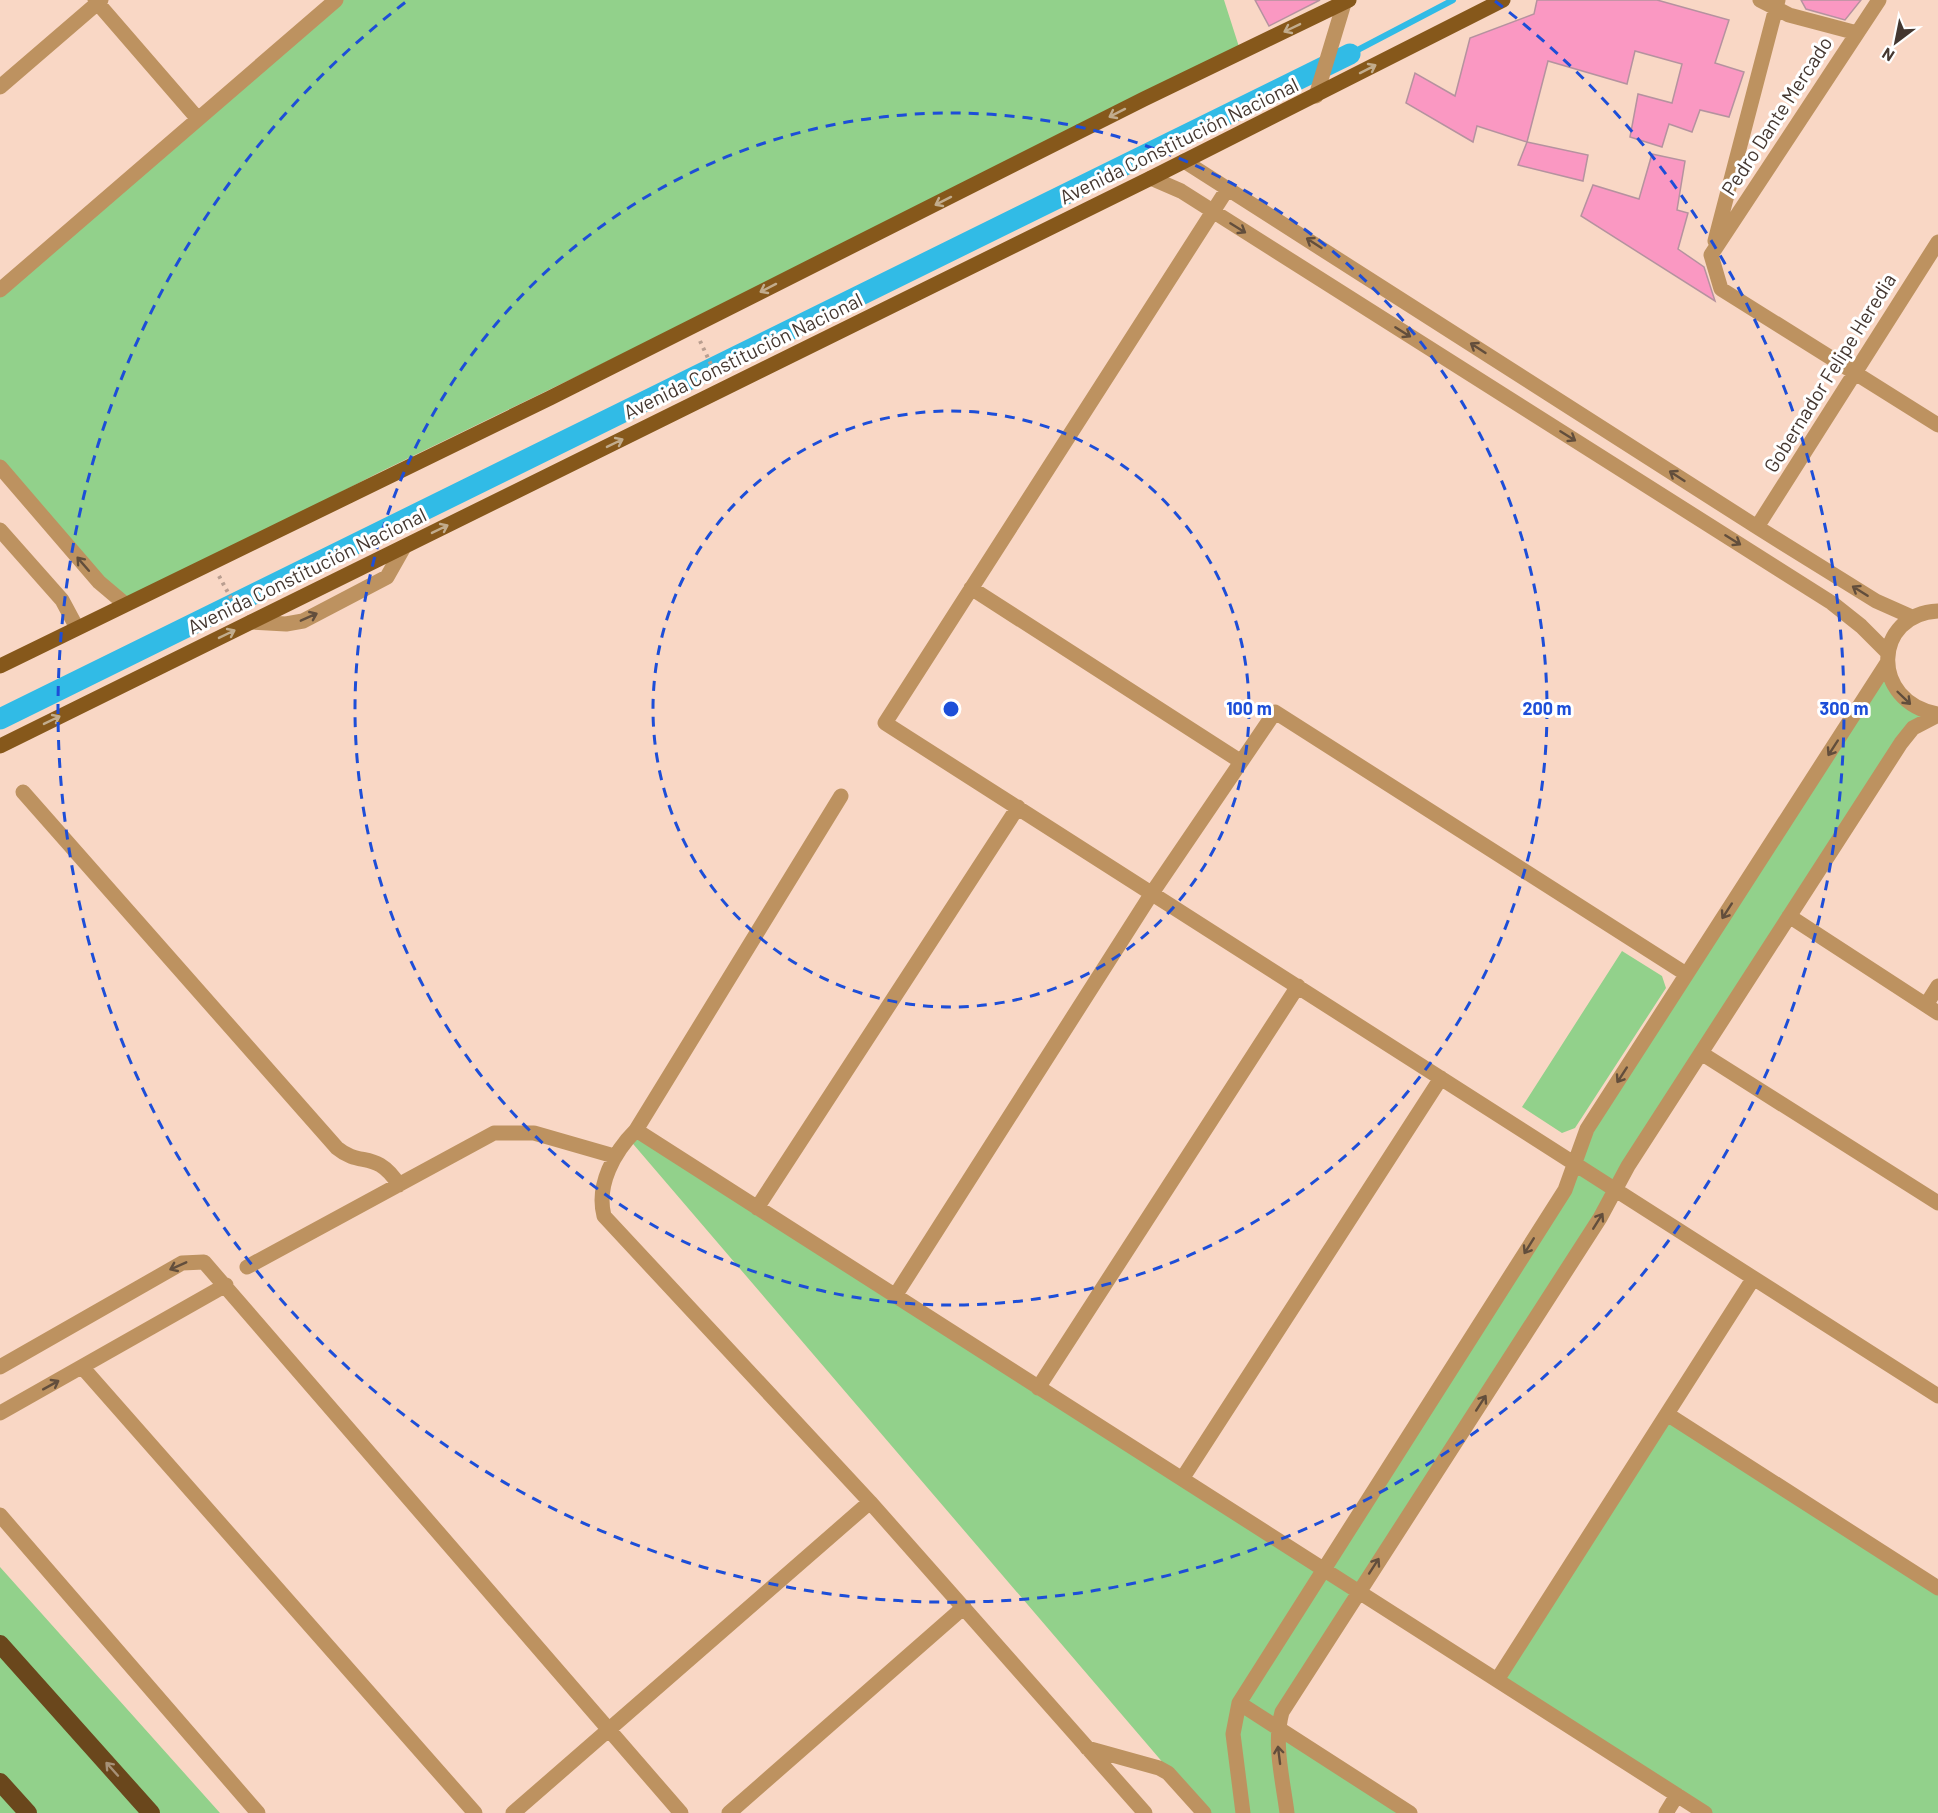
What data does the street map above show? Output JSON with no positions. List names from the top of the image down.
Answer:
{
  "streets": {
    "main road": ["Avenida Constitución Nacional"],
    "street": ["Pedro Dante Mercado", "Gobernador Felipe Heredia"]
  },
  "north": "bottom left",
  "rings": ["100 m", "200 m", "300 m"]
}
